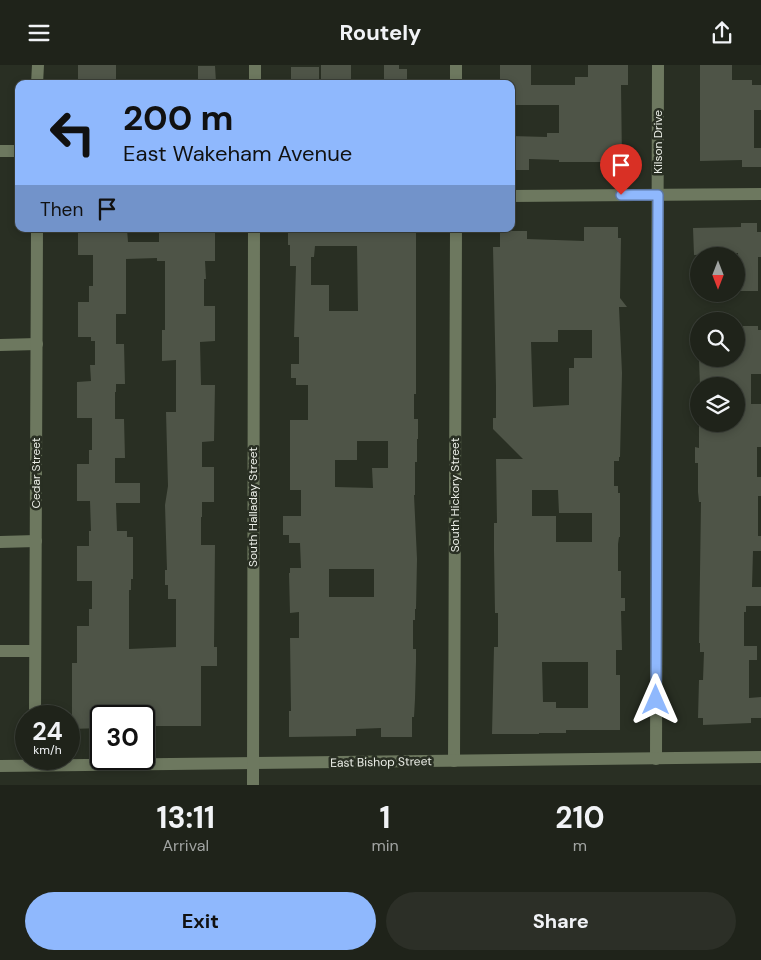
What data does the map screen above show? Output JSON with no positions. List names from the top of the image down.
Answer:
{
  "streets": {
    "street": [
      "Kilson Drive",
      "Cedar Street",
      "South Hickory Street",
      "South Halladay Street",
      "East Bishop Street"
    ]
  },
  "crossings": [
    ["Kilson Drive", "East Bishop Street"],
    ["South Hickory Street", "East Bishop Street"],
    ["South Halladay Street", "East Bishop Street"]
  ],
  "north": "bottom",
  "page": {
    "header": "Routely",
    "turn": ["200 m", "East Wakeham Avenue"],
    "then": "Then",
    "speed": "24 km/h",
    "limit": "30",
    "eta": [
      "13:11",
      "Arrival",
      "1",
      "min",
      "210",
      "m"
    ],
    "buttons": ["Exit", "Share"]
  }
}
